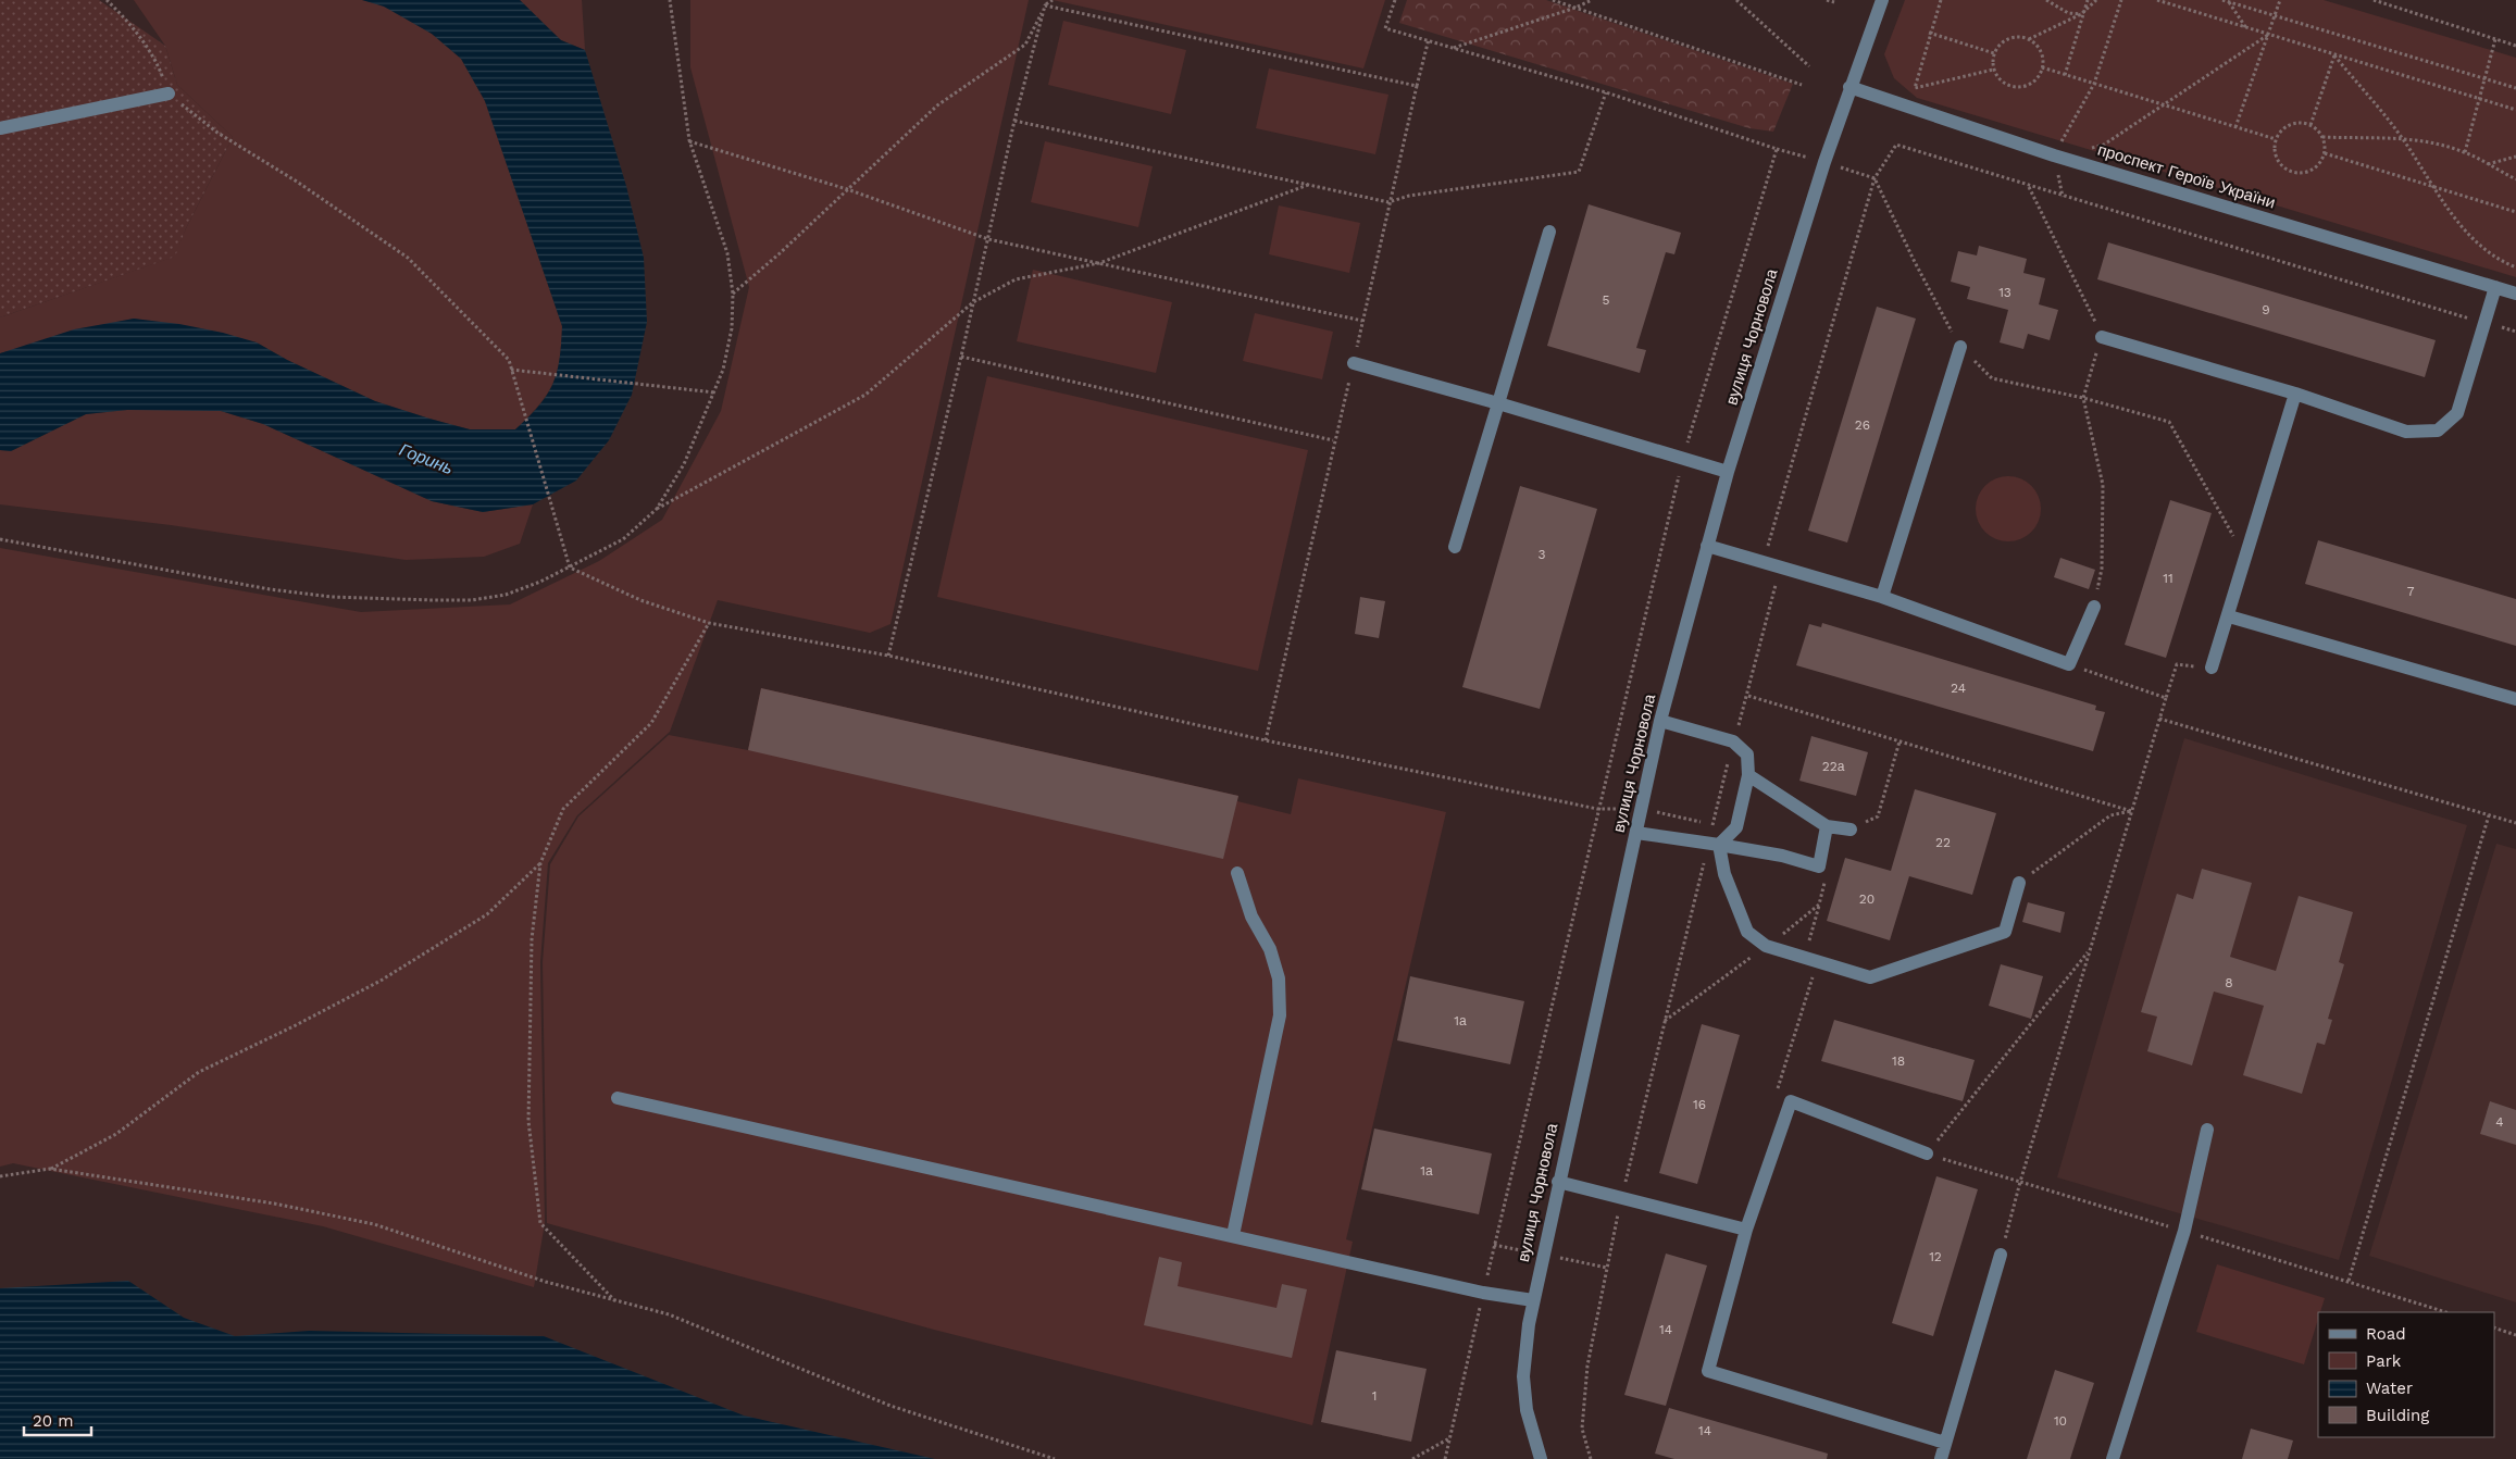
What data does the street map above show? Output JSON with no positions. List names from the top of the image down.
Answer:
{
  "streets": {
    "street": ["проспект Героїв України", "вулиця Чорновола"]
  },
  "crossings": [
    ["проспект Героїв України", "вулиця Чорновола"]
  ],
  "water": ["Горинь"],
  "house_numbers": [
    "13",
    "5",
    "9",
    "26",
    "3",
    "11",
    "7",
    "24",
    "22а",
    "22",
    "20",
    "8",
    "1а",
    "18",
    "16",
    "4",
    "1а",
    "12",
    "14",
    "1",
    "10",
    "14"
  ],
  "legend": [
    "Road",
    "Park",
    "Water",
    "Building"
  ],
  "scale_bar": "20 m"
}
